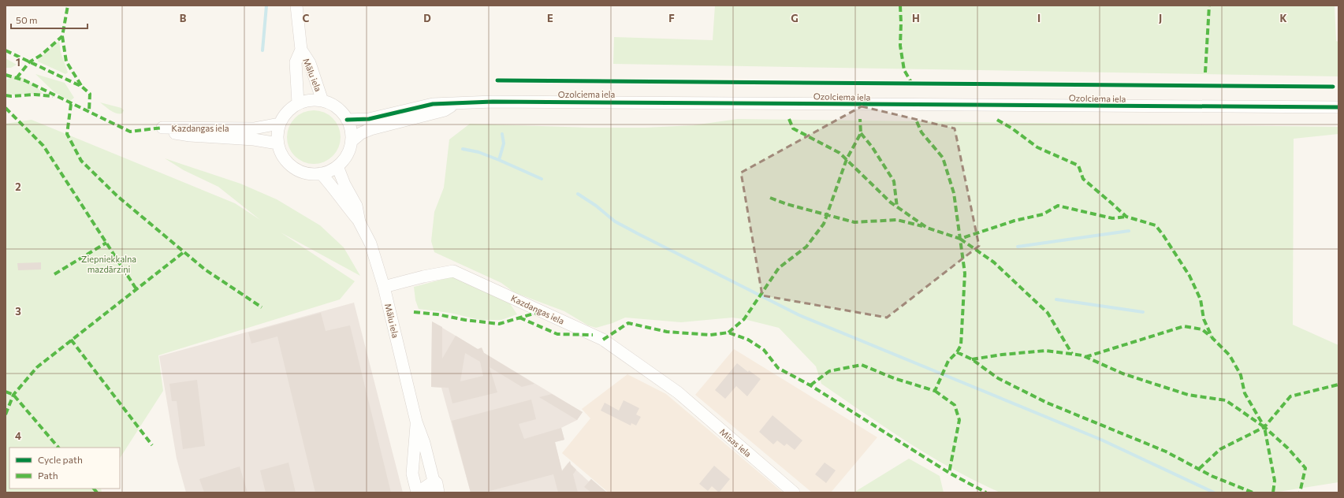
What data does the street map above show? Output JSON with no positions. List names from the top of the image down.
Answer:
{
  "streets": {
    "street": [
      "Mālu iela",
      "Ozolciema iela",
      "Kazdangas iela",
      "Misas iela"
    ]
  },
  "crossings": [
    ["Mālu iela", "Ozolciema iela"],
    ["Mālu iela", "Kazdangas iela"],
    ["Ozolciema iela", "Kazdangas iela"],
    ["Kazdangas iela", "Misas iela"]
  ],
  "parks": ["Ziepniekkalna mazdārziņi"],
  "legend": ["Cycle path", "Path"],
  "scale_bar": "50 m",
  "grid": {
    "columns": [
      "B",
      "C",
      "D",
      "E",
      "F",
      "G",
      "H",
      "I",
      "J",
      "K"
    ],
    "rows": [
      "1",
      "2",
      "3",
      "4"
    ]
  }
}
